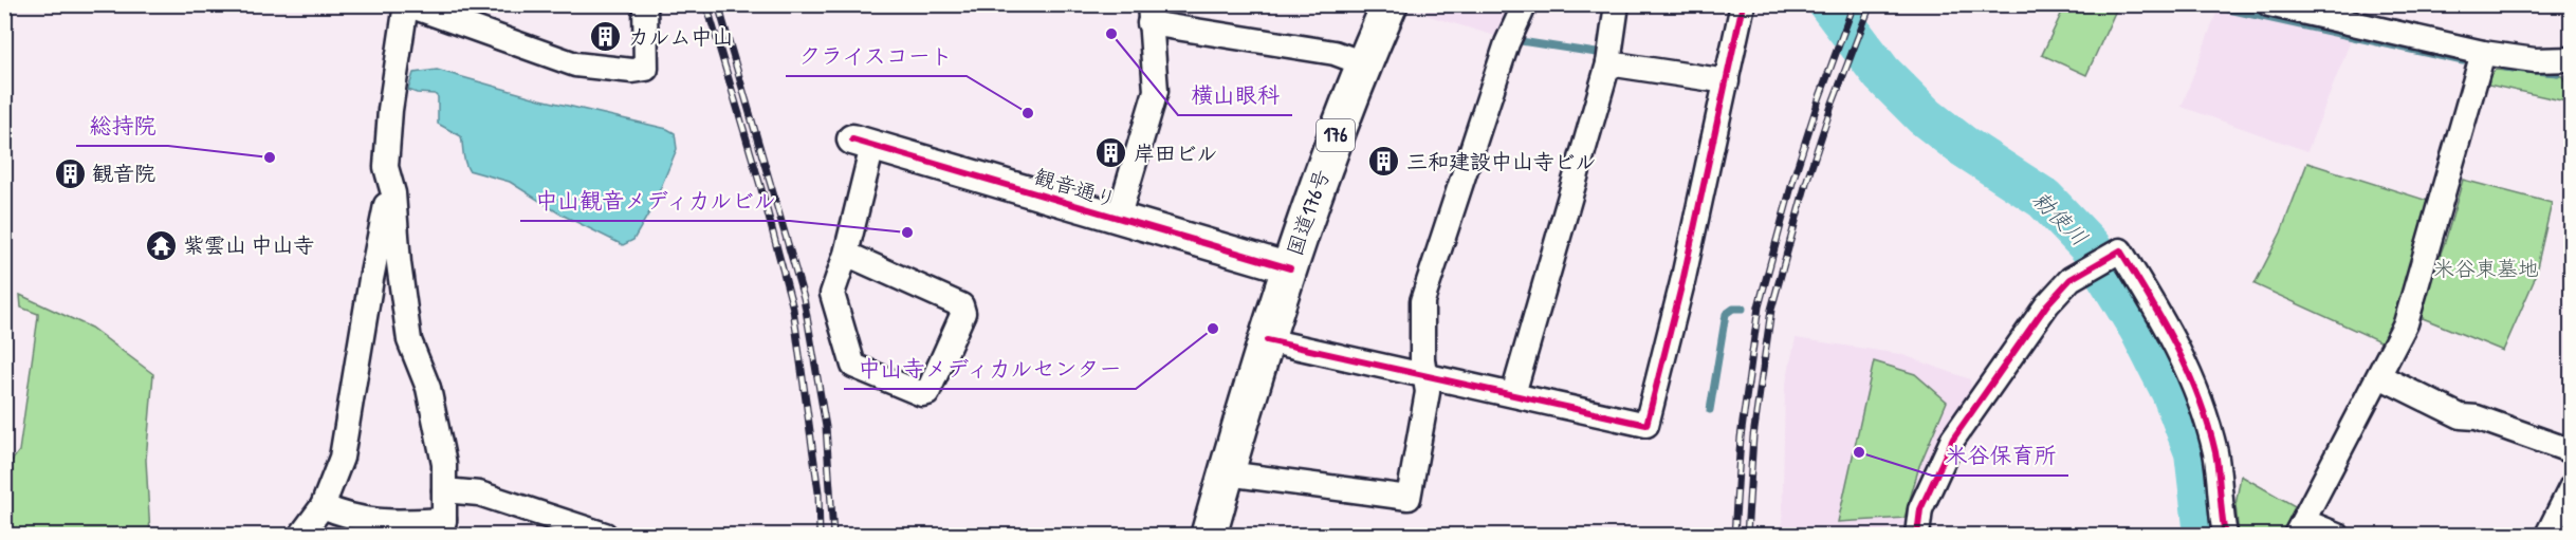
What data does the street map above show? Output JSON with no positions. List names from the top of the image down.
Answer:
{
  "streets": {
    "highway": ["176", "国道176号"],
    "street": ["観音通り"]
  },
  "crossings": [
    ["観音通り", "国道176号"]
  ],
  "water": ["勅使川"],
  "parks": ["米谷東墓地"],
  "places": {
    "other": [
      "横山眼科",
      "クライスコート",
      "総持院",
      "中山観音メディカルビル",
      "中山寺メディカルセンター",
      "米谷保育所"
    ],
    "building": [
      "カルム中山",
      "岸田ビル",
      "三和建設中山寺ビル",
      "観音院"
    ],
    "temple": ["紫雲山 中山寺"]
  }
}
